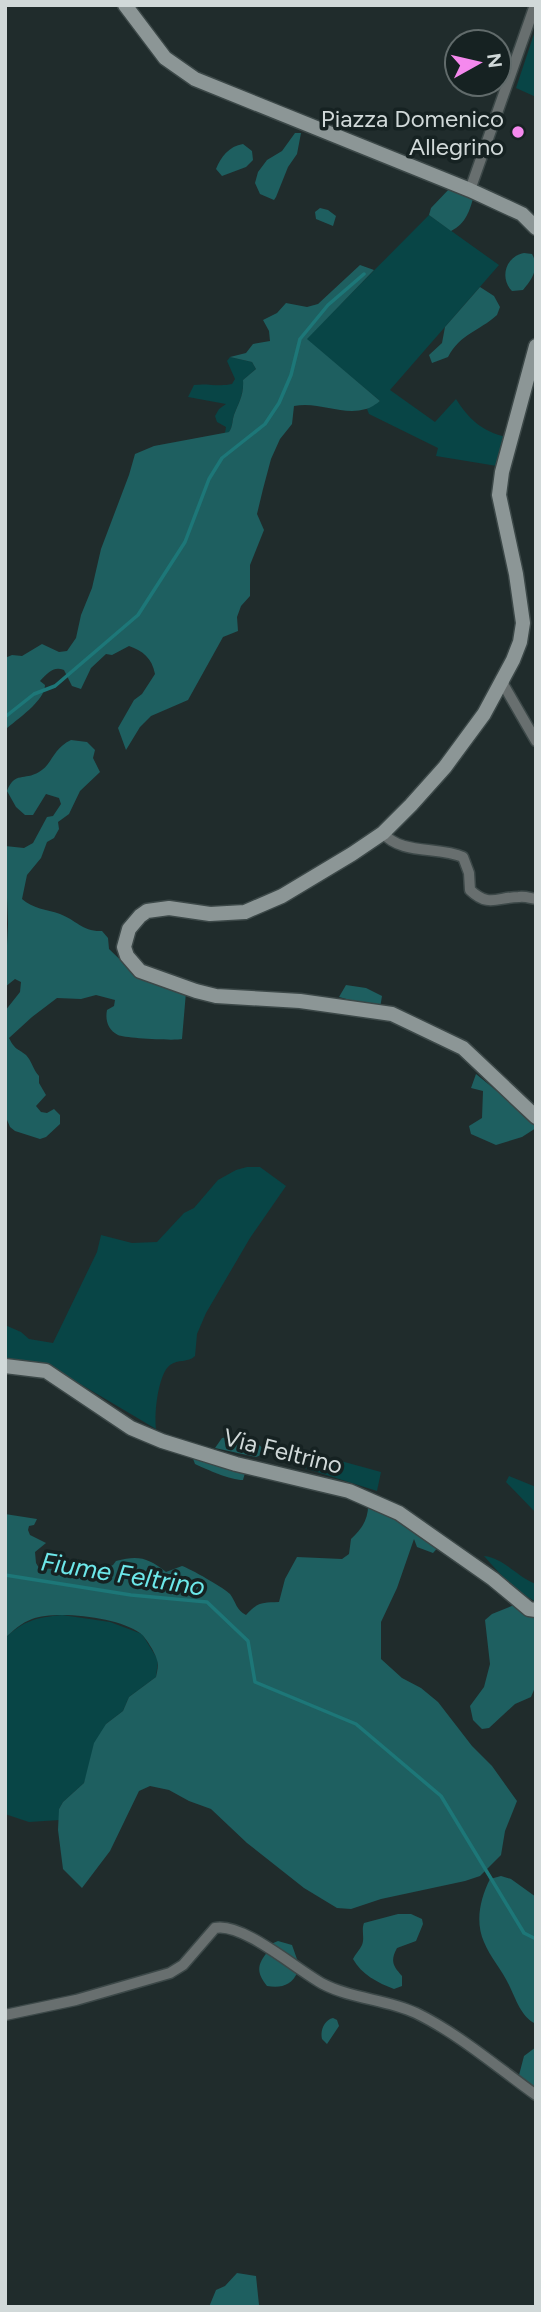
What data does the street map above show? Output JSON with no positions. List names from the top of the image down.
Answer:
{
  "streets": {
    "street": ["Via Feltrino"]
  },
  "water": ["Fiume Feltrino"],
  "places": ["Piazza Domenico Allegrino"],
  "north": "right"
}
